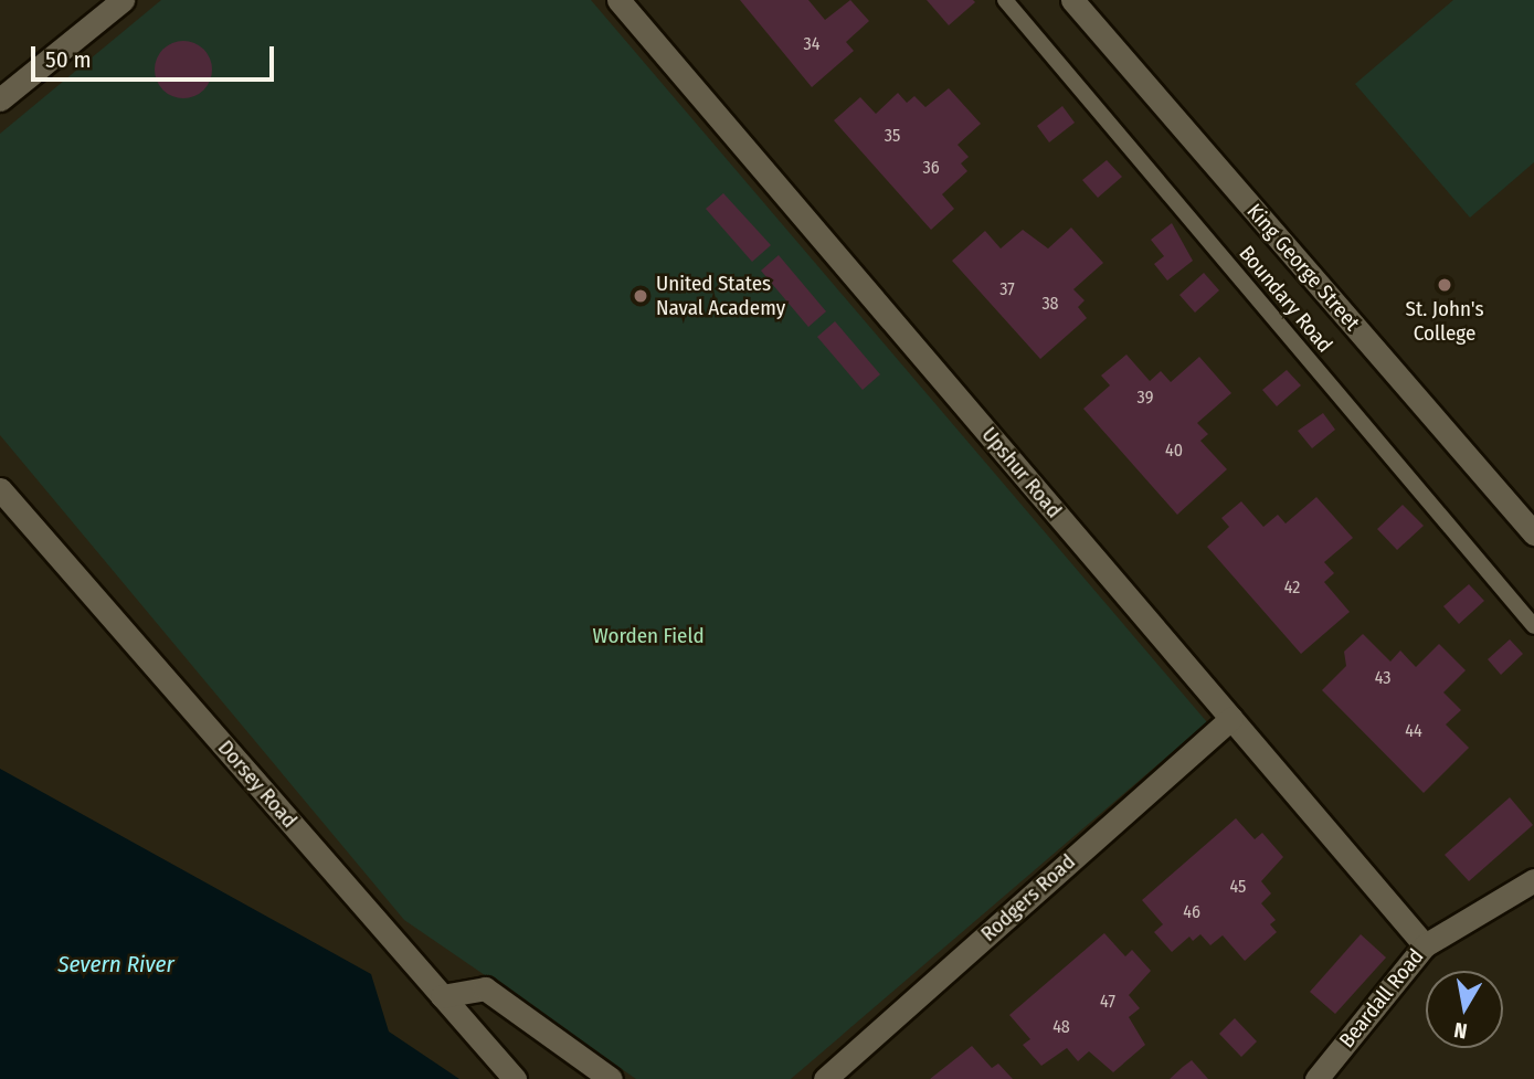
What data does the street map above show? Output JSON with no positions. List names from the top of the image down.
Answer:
{
  "streets": {
    "street": [
      "King George Street",
      "Upshur Road",
      "Dorsey Road",
      "Rodgers Road",
      "Beardall Road"
    ],
    "lane": ["Boundary Road"]
  },
  "crossings": [
    ["Upshur Road", "Rodgers Road"],
    ["Upshur Road", "Beardall Road"]
  ],
  "water": ["Severn River"],
  "parks": ["Worden Field"],
  "places": ["St. John's College", "United States Naval Academy"],
  "house_numbers": [
    "34",
    "35",
    "36",
    "37",
    "38",
    "39",
    "40",
    "42",
    "43",
    "44",
    "45",
    "46",
    "47",
    "48"
  ],
  "scale_bar": "50 m",
  "north": "bottom"
}
